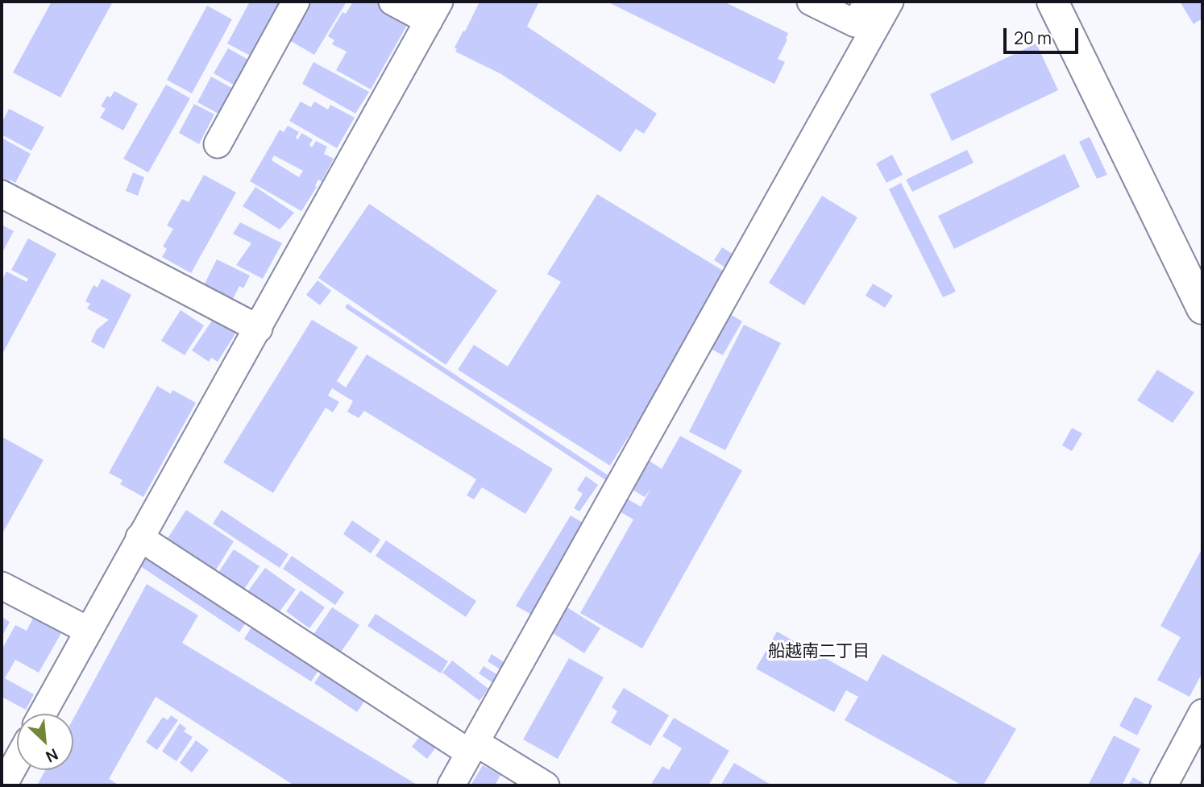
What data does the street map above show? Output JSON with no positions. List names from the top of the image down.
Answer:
{
  "districts": ["船越南二丁目"],
  "scale_bar": "20 m",
  "north": "bottom right"
}
